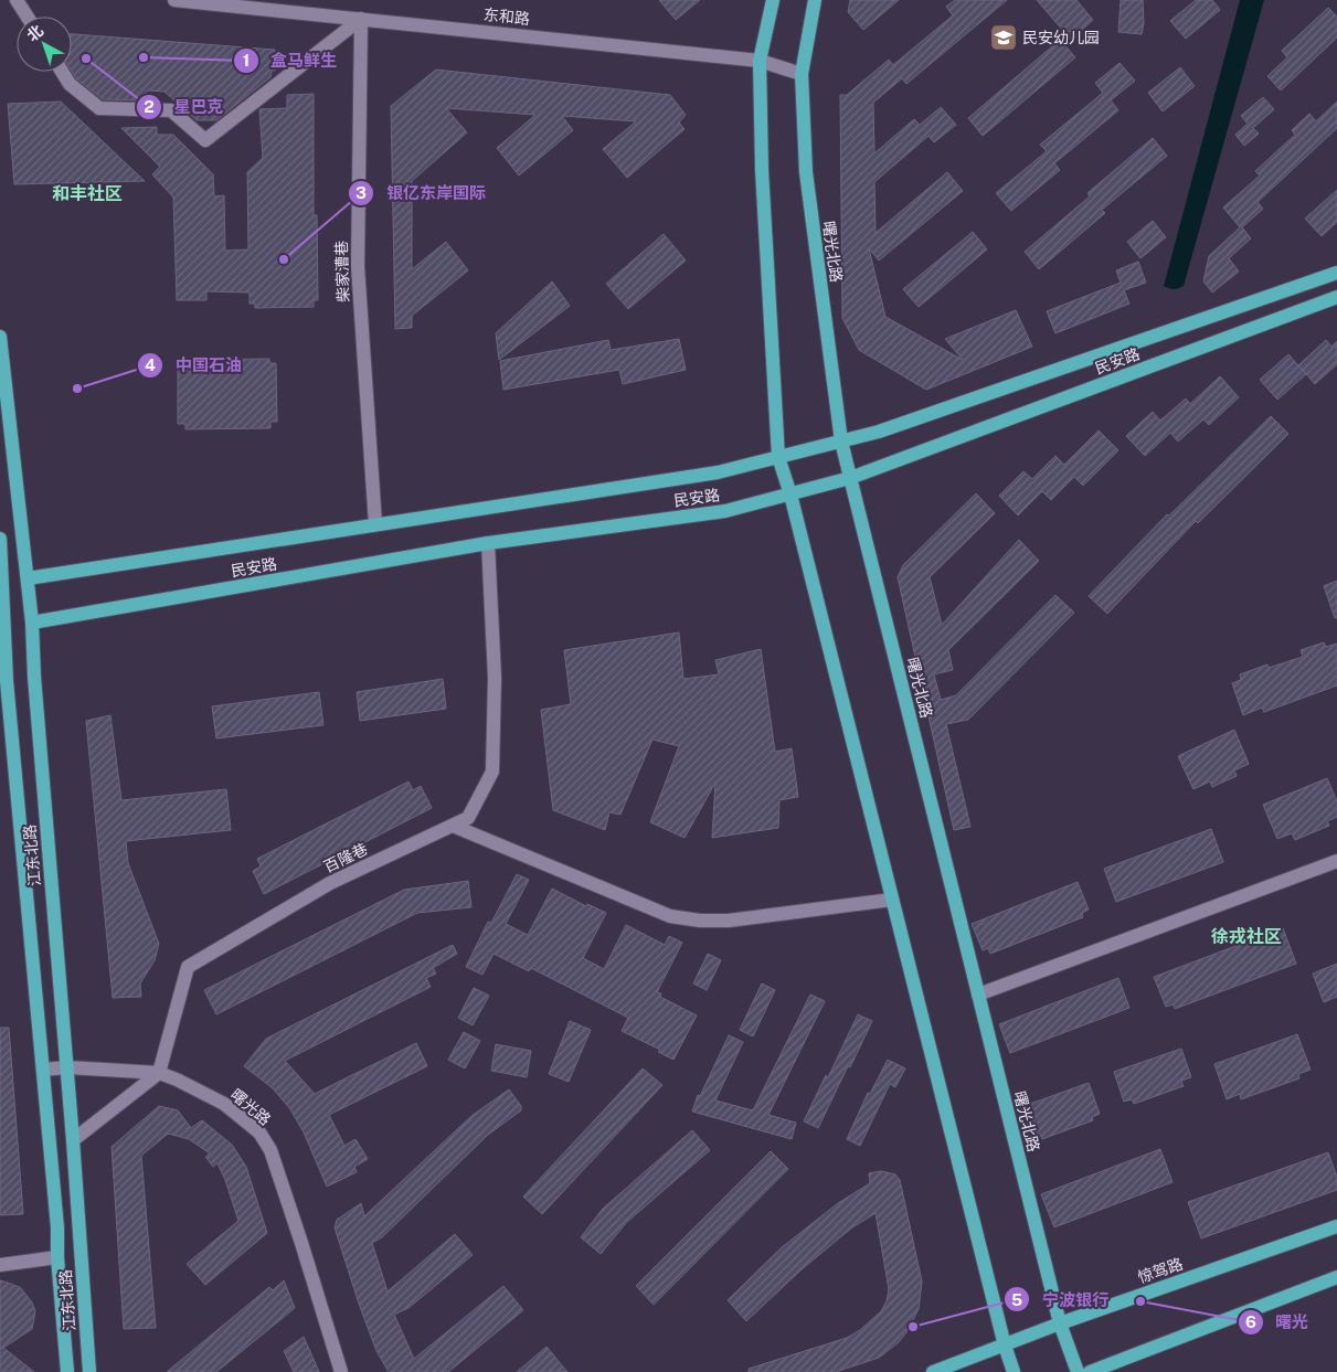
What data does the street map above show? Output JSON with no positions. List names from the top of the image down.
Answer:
{
  "streets": {
    "main road": [
      "曙光北路",
      "民安路",
      "江东北路",
      "惊驾路"
    ],
    "street": [
      "东和路",
      "柴家漕巷",
      "百隆巷",
      "曙光路"
    ]
  },
  "crossings": [
    ["东和路", "曙光北路"],
    ["东和路", "柴家漕巷"],
    ["曙光北路", "民安路"],
    ["曙光北路", "惊驾路"],
    ["柴家漕巷", "民安路"],
    ["民安路", "江东北路"],
    ["民安路", "百隆巷"],
    ["江东北路", "曙光路"],
    ["百隆巷", "曙光路"]
  ],
  "districts": ["和丰社区", "徐戎社区"],
  "places": {
    "school or university": ["民安幼儿园"],
    "other": [
      "盒马鲜生",
      "星巴克",
      "银亿东岸国际",
      "中国石油",
      "曙光",
      "宁波银行"
    ]
  },
  "north": "top left"
}
